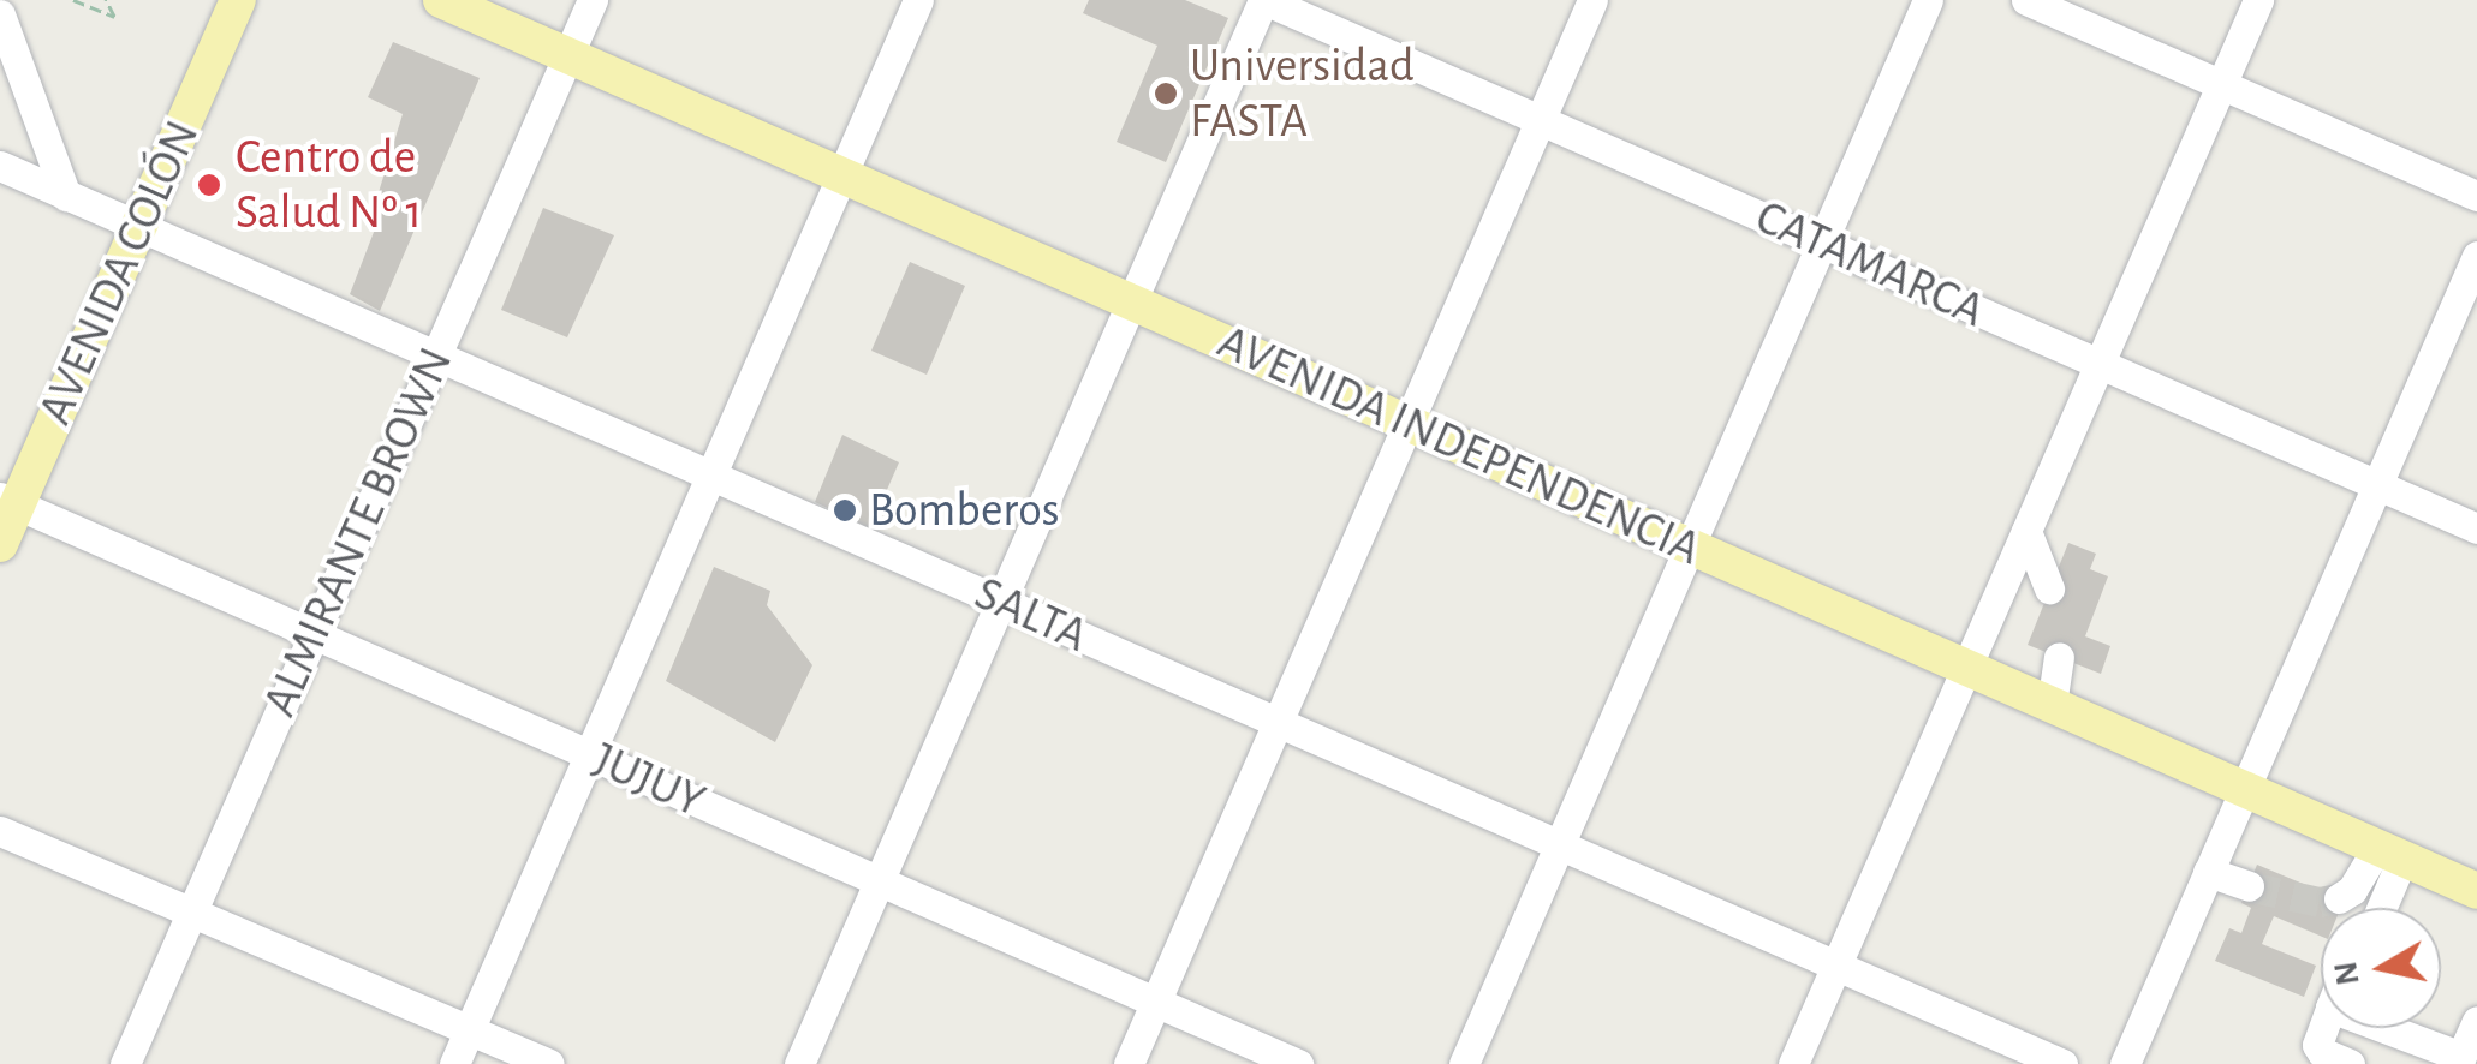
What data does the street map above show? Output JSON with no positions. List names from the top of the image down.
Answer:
{
  "streets": {
    "main road": ["AVENIDA COLÓN", "AVENIDA INDEPENDENCIA"],
    "street": [
      "CATAMARCA",
      "ALMIRANTE BROWN",
      "SALTA",
      "JUJUY"
    ]
  },
  "crossings": [
    ["AVENIDA COLÓN", "SALTA"],
    ["AVENIDA COLÓN", "JUJUY"],
    ["AVENIDA INDEPENDENCIA", "ALMIRANTE BROWN"],
    ["ALMIRANTE BROWN", "SALTA"],
    ["ALMIRANTE BROWN", "JUJUY"]
  ],
  "places": ["Universidad FASTA", "Centro de Salud Nº 1", "Bomberos"],
  "north": "left"
}
